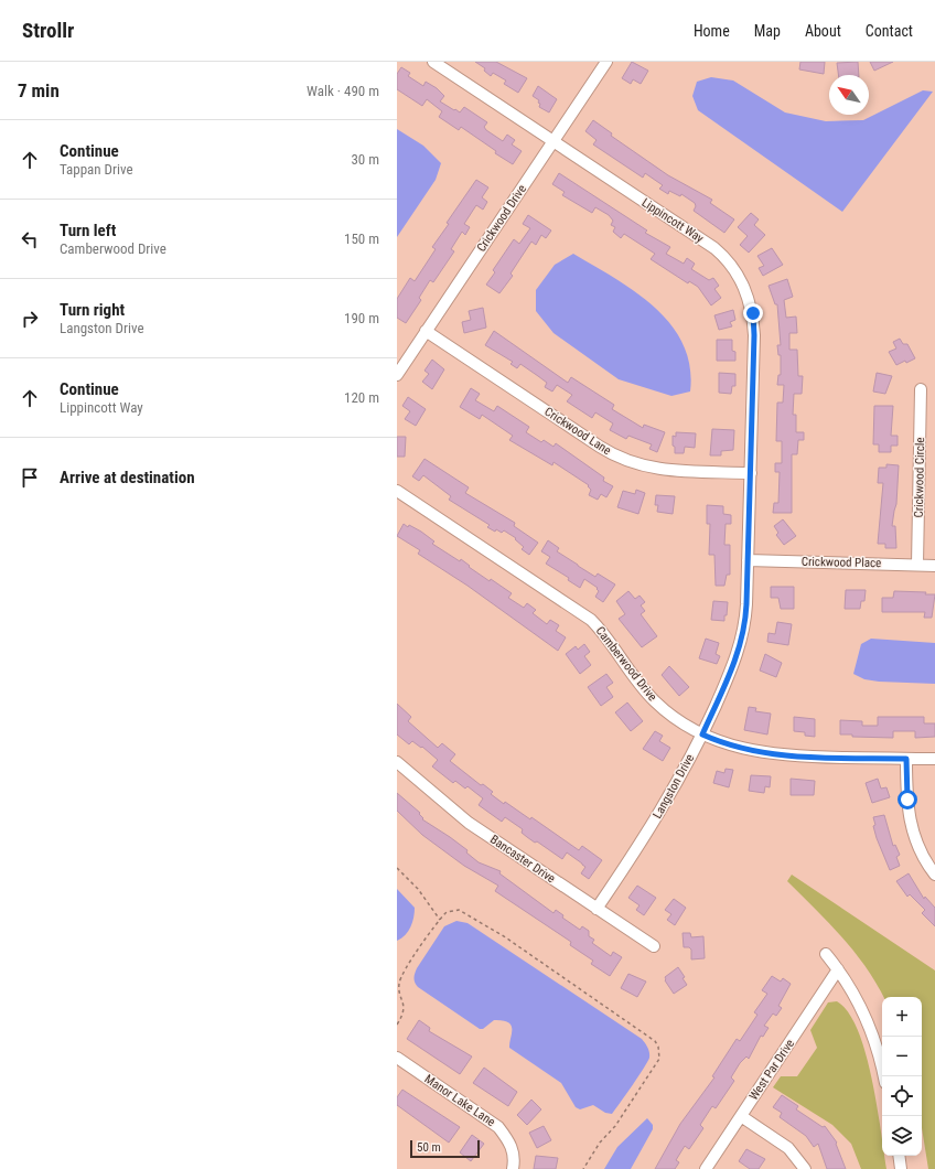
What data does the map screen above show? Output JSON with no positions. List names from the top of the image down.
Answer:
{
  "streets": {
    "street": [
      "Crickwood Drive",
      "Lippincott Way",
      "Crickwood Lane",
      "Crickwood Circle",
      "Crickwood Place",
      "Camberwood Drive",
      "Langston Drive",
      "Bancaster Drive",
      "West Par Drive",
      "Manor Lake Lane"
    ]
  },
  "crossings": [
    ["Crickwood Drive", "Lippincott Way"],
    ["Crickwood Drive", "Crickwood Lane"],
    ["Lippincott Way", "Crickwood Lane"],
    ["Lippincott Way", "Langston Drive"],
    ["Crickwood Lane", "Langston Drive"],
    ["Crickwood Circle", "Crickwood Place"],
    ["Crickwood Place", "Langston Drive"],
    ["Camberwood Drive", "Langston Drive"],
    ["Langston Drive", "Bancaster Drive"]
  ],
  "scale_bar": "50 m",
  "north": "top left",
  "page": {
    "header": "Strollr",
    "nav": [
      "Home",
      "Map",
      "About",
      "Contact"
    ],
    "heading": ["7 min", "Walk · 490 m"],
    "list": [
      ["Continue", "Tappan Drive", "30 m"],
      ["Turn left", "Camberwood Drive", "150 m"],
      ["Turn right", "Langston Drive", "190 m"],
      ["Continue", "Lippincott Way", "120 m"],
      "Arrive at destination"
    ],
    "map_buttons": ["+", "−"],
    "scale": "50 m"
  }
}
